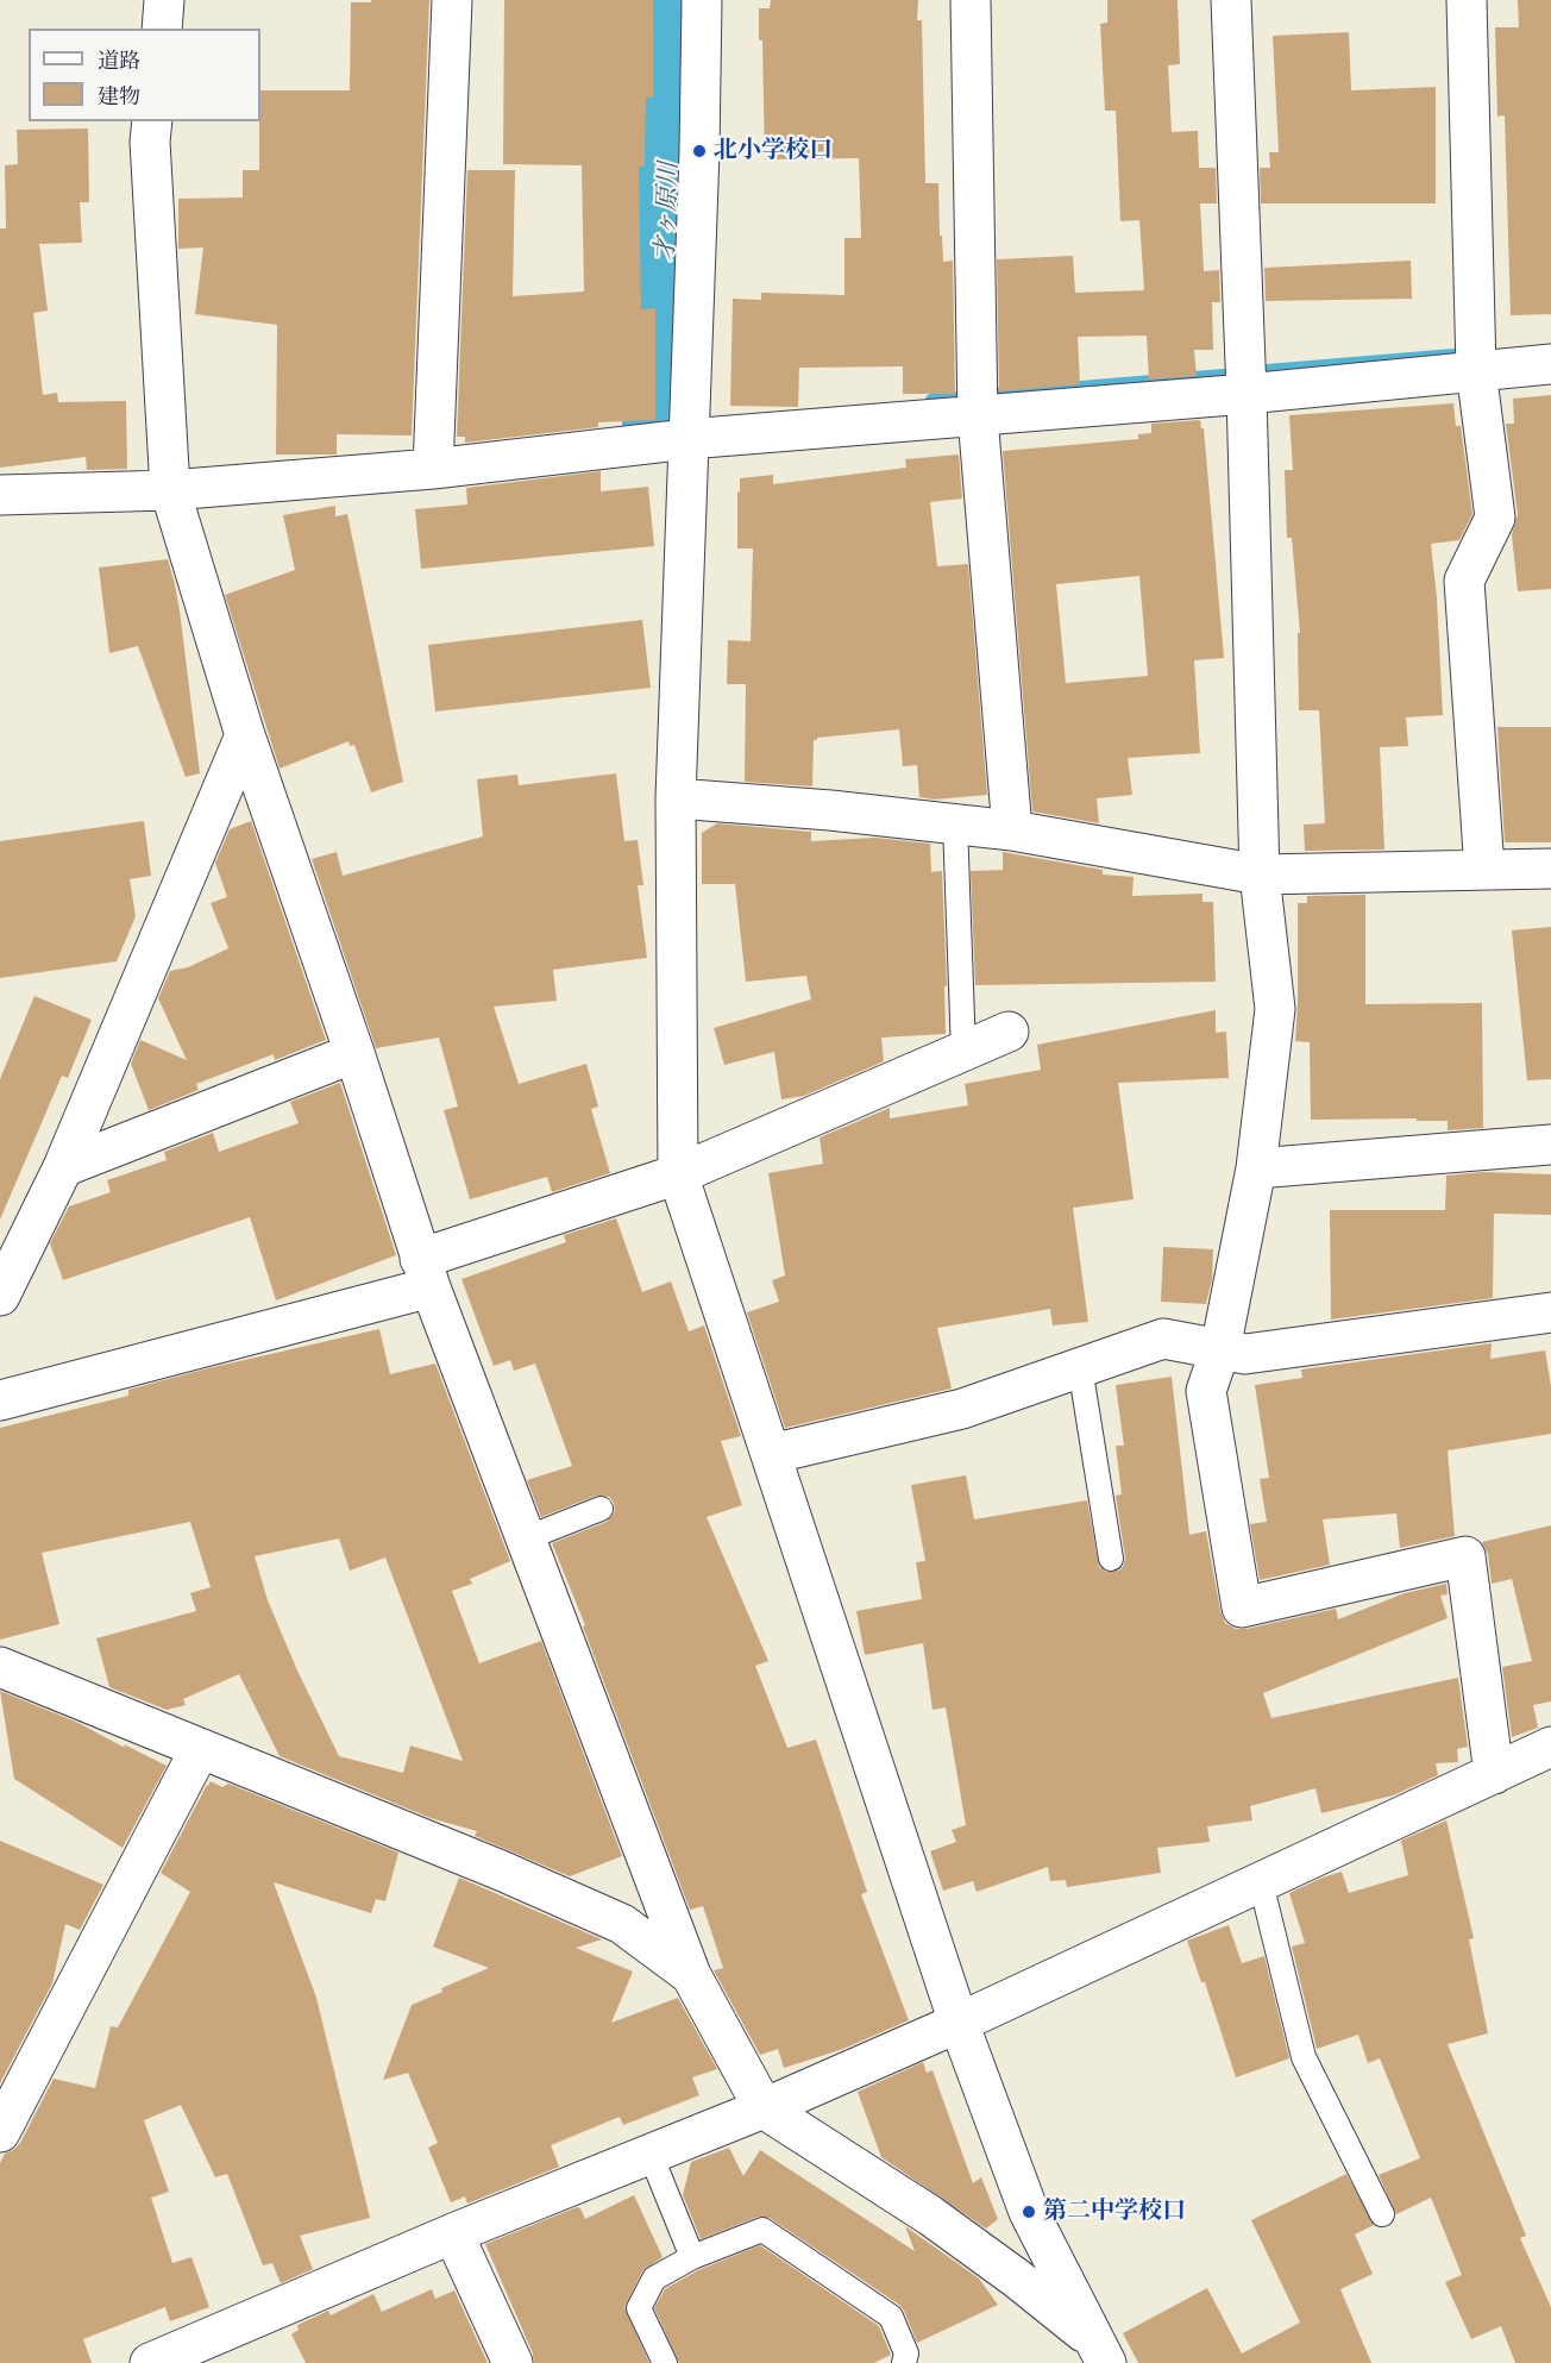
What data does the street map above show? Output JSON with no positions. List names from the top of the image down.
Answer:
{
  "water": ["才ヶ原川"],
  "places": ["北小学校口", "第二中学校口"],
  "legend": ["道路", "建物"]
}
